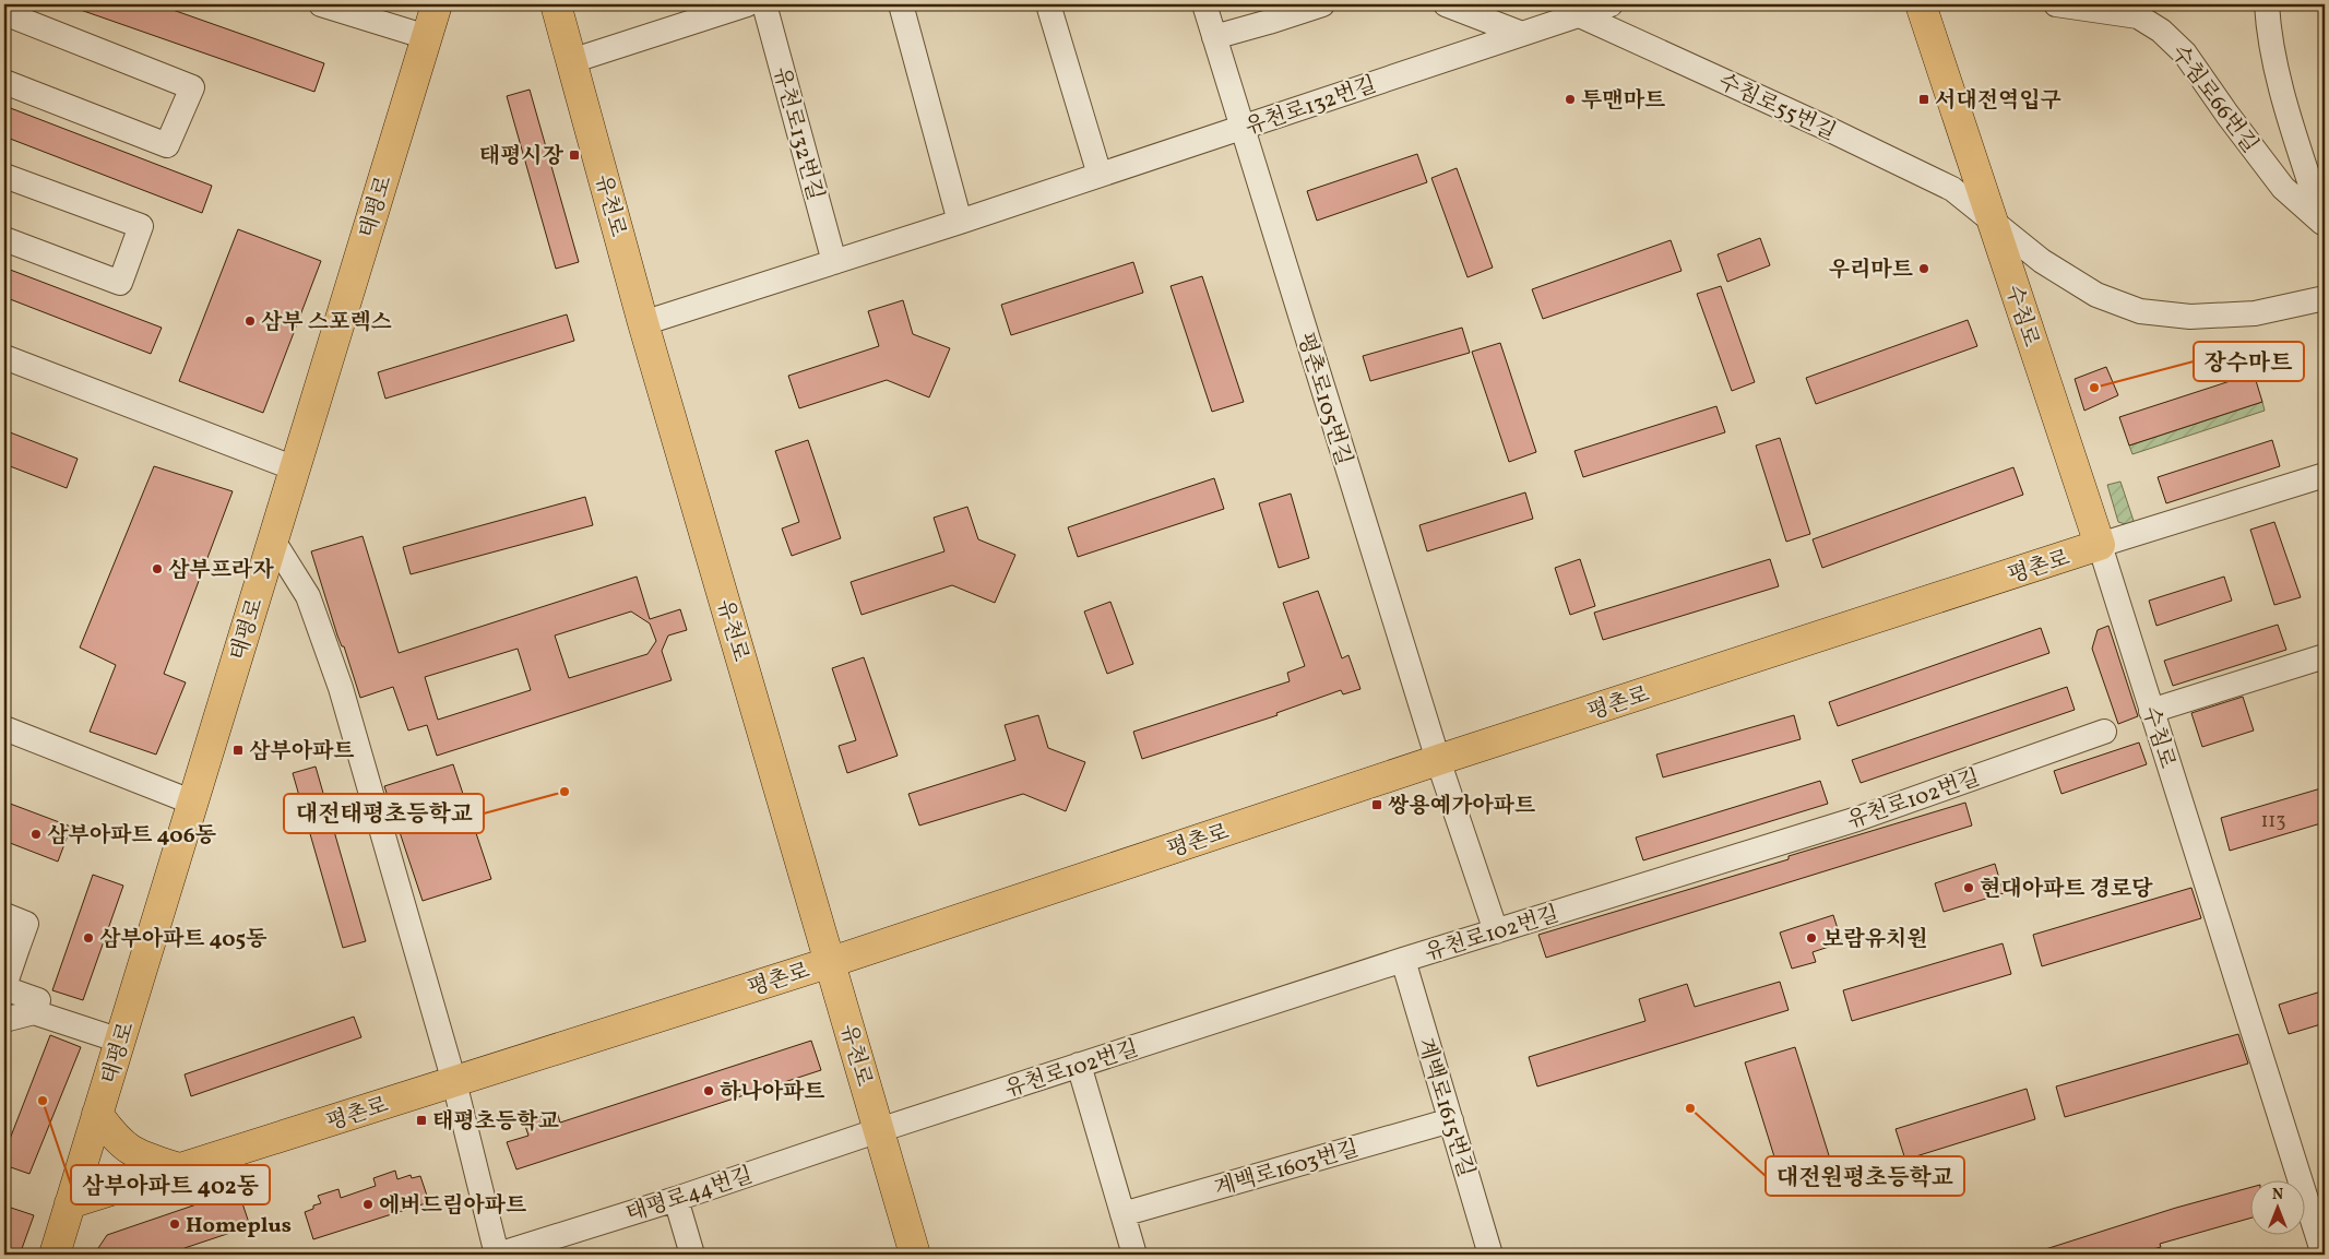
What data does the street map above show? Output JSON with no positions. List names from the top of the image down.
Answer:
{
  "streets": {
    "main road": [
      "유천로",
      "태평로",
      "수침로",
      "평촌로"
    ],
    "street": [
      "수침로66번길",
      "유천로132번길",
      "수침로55번길",
      "평촌로105번길",
      "유천로102번길",
      "계백로1615번길",
      "계백로1603번길",
      "태평로44번길"
    ]
  },
  "crossings": [
    ["유천로132번길", "수침로55번길"],
    ["유천로132번길", "유천로"],
    ["유천로132번길", "평촌로105번길"],
    ["수침로55번길", "수침로"],
    ["유천로", "평촌로"],
    ["유천로", "유천로102번길"],
    ["유천로", "태평로44번길"],
    ["태평로", "평촌로"],
    ["수침로", "평촌로"],
    ["평촌로105번길", "평촌로"],
    ["평촌로105번길", "유천로102번길"],
    ["유천로102번길", "계백로1615번길"],
    ["유천로102번길", "태평로44번길"],
    ["계백로1615번길", "계백로1603번길"]
  ],
  "places": {
    "other": [
      "투맨마트",
      "우리마트",
      "삼부 스포렉스",
      "장수마트",
      "삼부프라자",
      "대전태평초등학교",
      "삼부아파트 406동",
      "현대아파트 경로당",
      "삼부아파트 405동",
      "보람유치원",
      "하나아파트",
      "삼부아파트 402동",
      "대전원평초등학교",
      "에버드림아파트",
      "Homeplus"
    ],
    "transit": [
      "서대전역입구",
      "태평시장",
      "삼부아파트",
      "쌍용예가아파트",
      "태평초등학교"
    ]
  },
  "house_numbers": ["113"],
  "north": "top"
}
